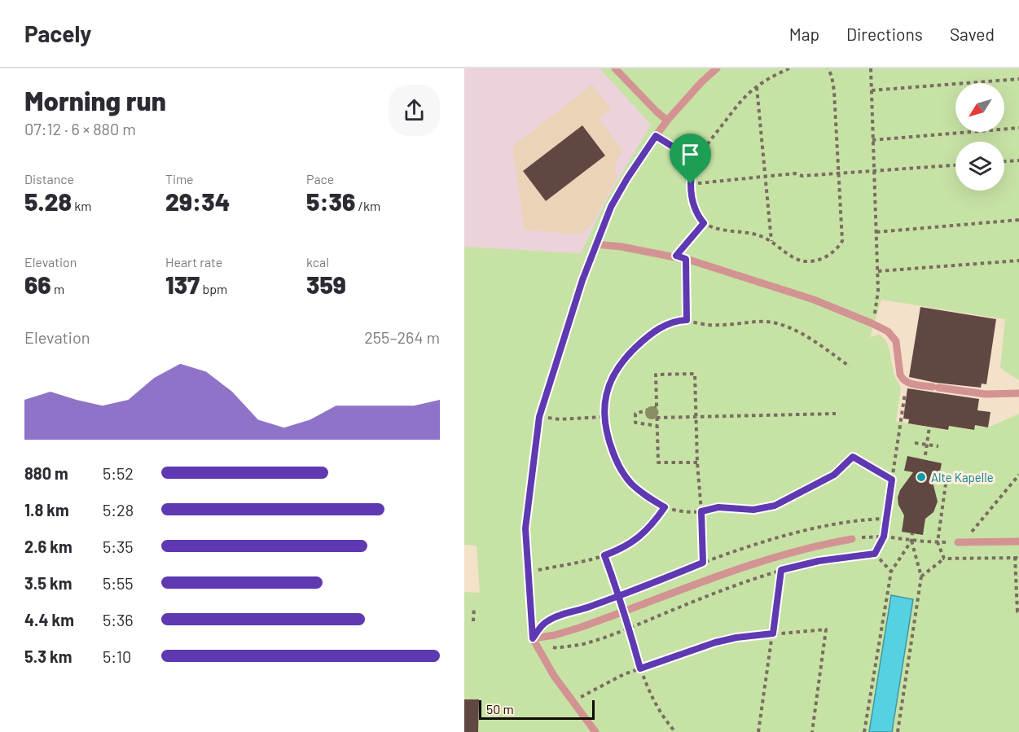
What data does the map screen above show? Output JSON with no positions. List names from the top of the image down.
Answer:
{
  "places": ["Alte Kapelle"],
  "scale_bar": "50 m",
  "north": "bottom left",
  "page": {
    "header": "Pacely",
    "nav": ["Map", "Directions", "Saved"],
    "heading": ["Morning run", "07:12 · 6 × 880 m"],
    "stats": [
      ["Distance", "5.28 km"],
      ["Time", "29:34"],
      ["Pace", "5:36 /km"],
      ["Elevation", "66 m"],
      ["Heart rate", "137 bpm"],
      ["kcal", "359"]
    ],
    "chart": ["Elevation", "255–264 m"],
    "list": [
      {
        "name": "880 m",
        "note": "5:52"
      },
      {
        "name": "1.8 km",
        "note": "5:28"
      },
      {
        "name": "2.6 km",
        "note": "5:35"
      },
      {
        "name": "3.5 km",
        "note": "5:55"
      },
      {
        "name": "4.4 km",
        "note": "5:36"
      },
      {
        "name": "5.3 km",
        "note": "5:10"
      }
    ],
    "scale": "50 m"
  }
}
